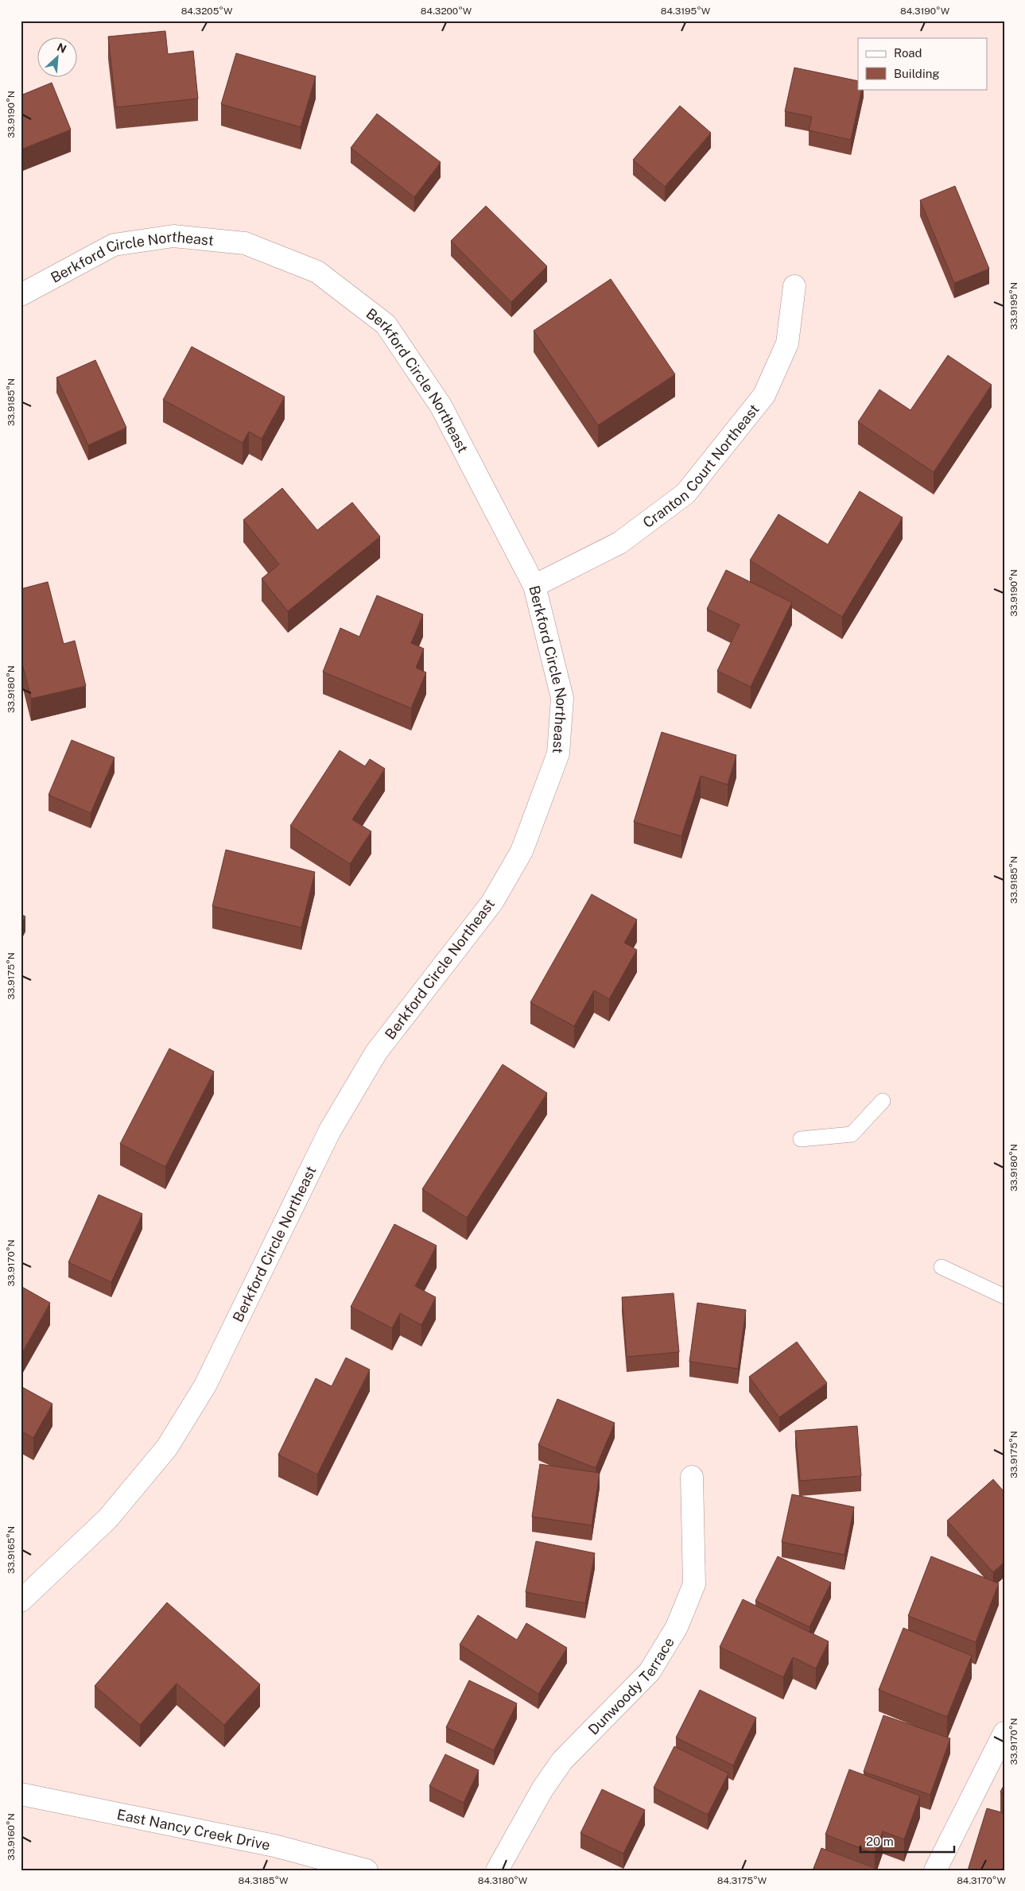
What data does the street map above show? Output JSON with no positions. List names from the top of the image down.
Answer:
{
  "streets": {
    "street": [
      "Berkford Circle Northeast",
      "Cranton Court Northeast",
      "Dunwoody Terrace",
      "East Nancy Creek Drive"
    ]
  },
  "crossings": [
    ["Berkford Circle Northeast", "Cranton Court Northeast"]
  ],
  "legend": ["Road", "Building"],
  "scale_bar": "20 m",
  "north": "top right",
  "coordinates": [
    "84.3205°W",
    "84.3200°W",
    "84.3195°W",
    "84.3190°W",
    "33.9190°N",
    "33.9195°N",
    "33.9185°N",
    "33.9180°N",
    "33.9175°N",
    "33.9170°N",
    "33.9165°N",
    "33.9160°N",
    "84.3185°W",
    "84.3180°W",
    "84.3175°W",
    "84.3170°W"
  ]
}
